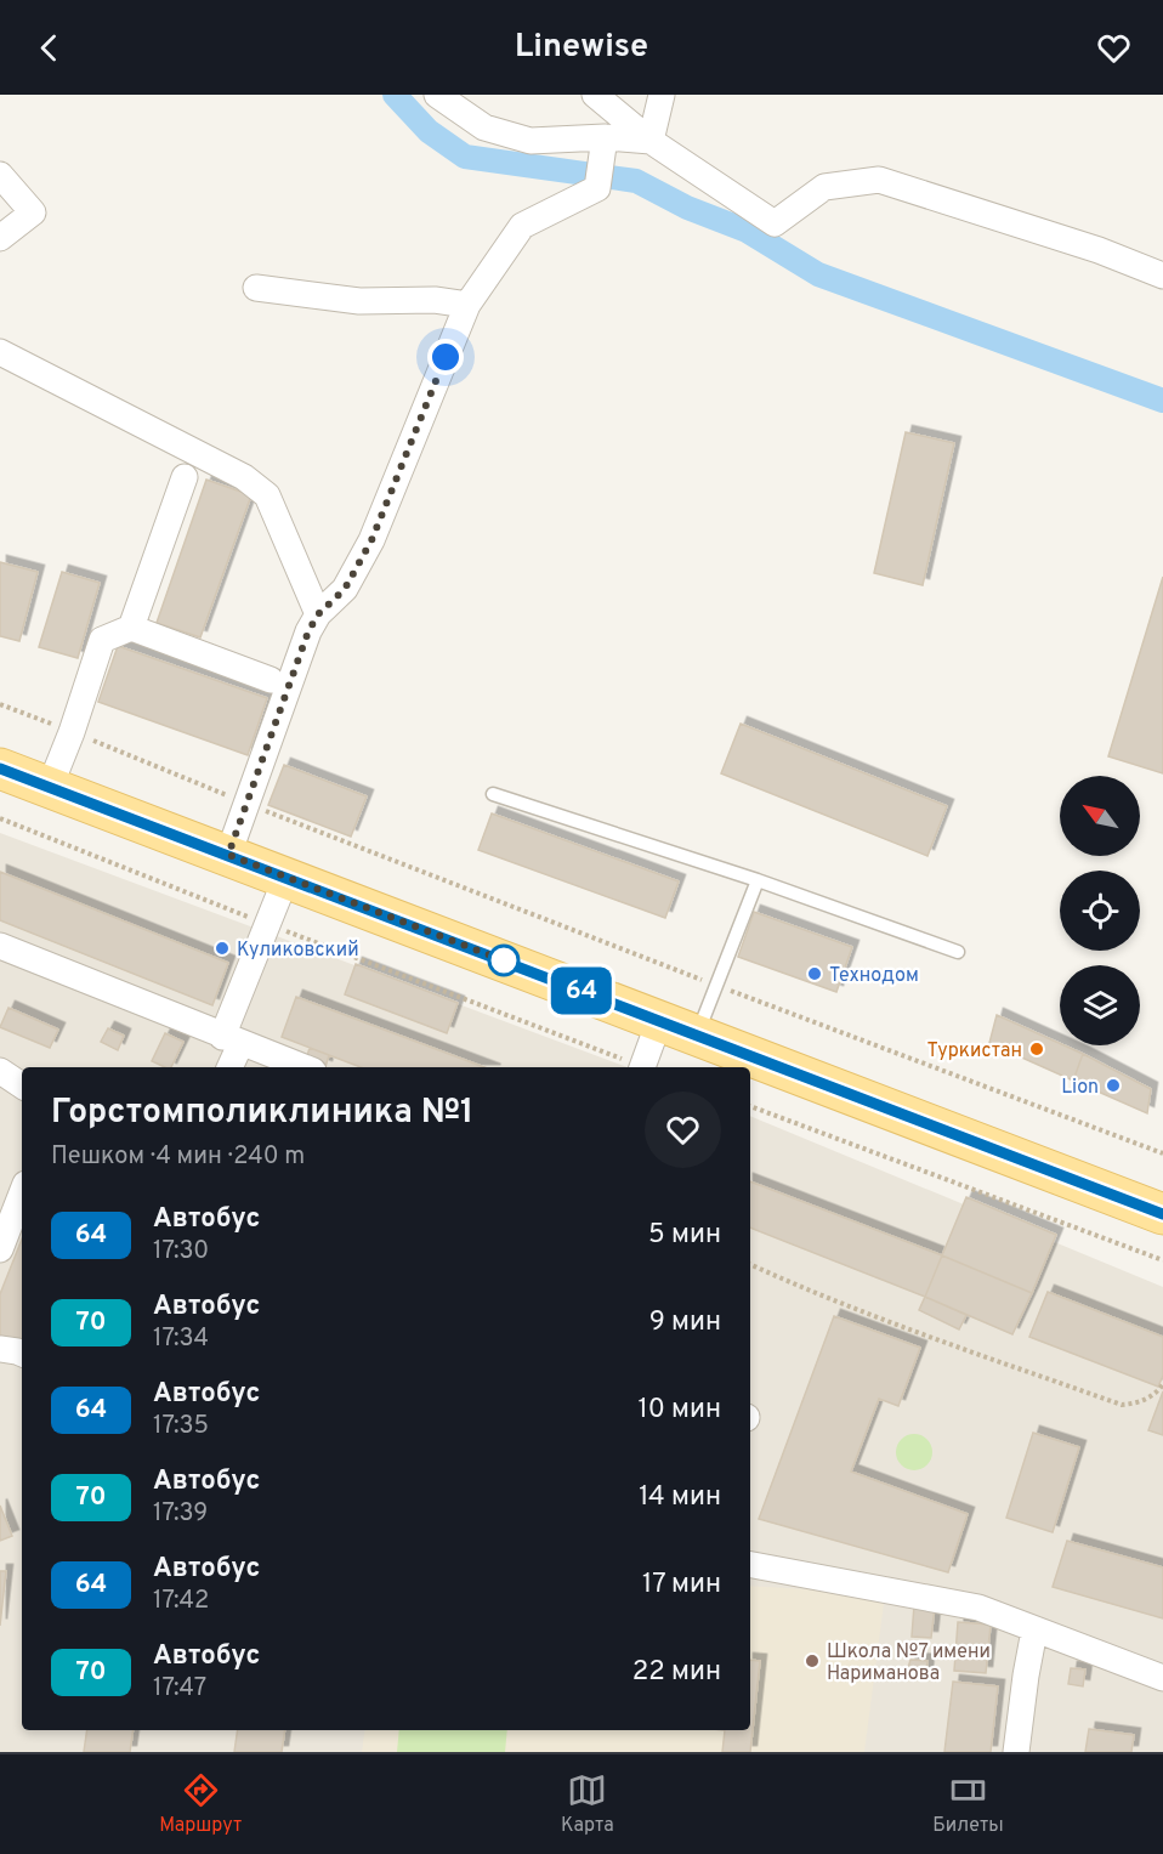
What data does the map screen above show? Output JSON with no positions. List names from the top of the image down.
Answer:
{
  "places": [
    "Куликовский",
    "Технодом",
    "Туркистан",
    "Lion",
    "Школа №7 имени Нариманова"
  ],
  "lines": ["bus line 64"],
  "north": "top left",
  "page": {
    "header": "Linewise",
    "on_map": "64",
    "heading": ["Горстомполиклиника №1", "Пешком · 4 мин · 240 m"],
    "list": [
      {
        "mark": "64",
        "name": "Автобус",
        "note": "17:30",
        "value": "5 мин"
      },
      {
        "mark": "70",
        "name": "Автобус",
        "note": "17:34",
        "value": "9 мин"
      },
      {
        "mark": "64",
        "name": "Автобус",
        "note": "17:35",
        "value": "10 мин"
      },
      {
        "mark": "70",
        "name": "Автобус",
        "note": "17:39",
        "value": "14 мин"
      },
      {
        "mark": "64",
        "name": "Автобус",
        "note": "17:42",
        "value": "17 мин"
      },
      {
        "mark": "70",
        "name": "Автобус",
        "note": "17:47",
        "value": "22 мин"
      }
    ],
    "tabs": ["Маршрут", "Карта", "Билеты"]
  }
}
